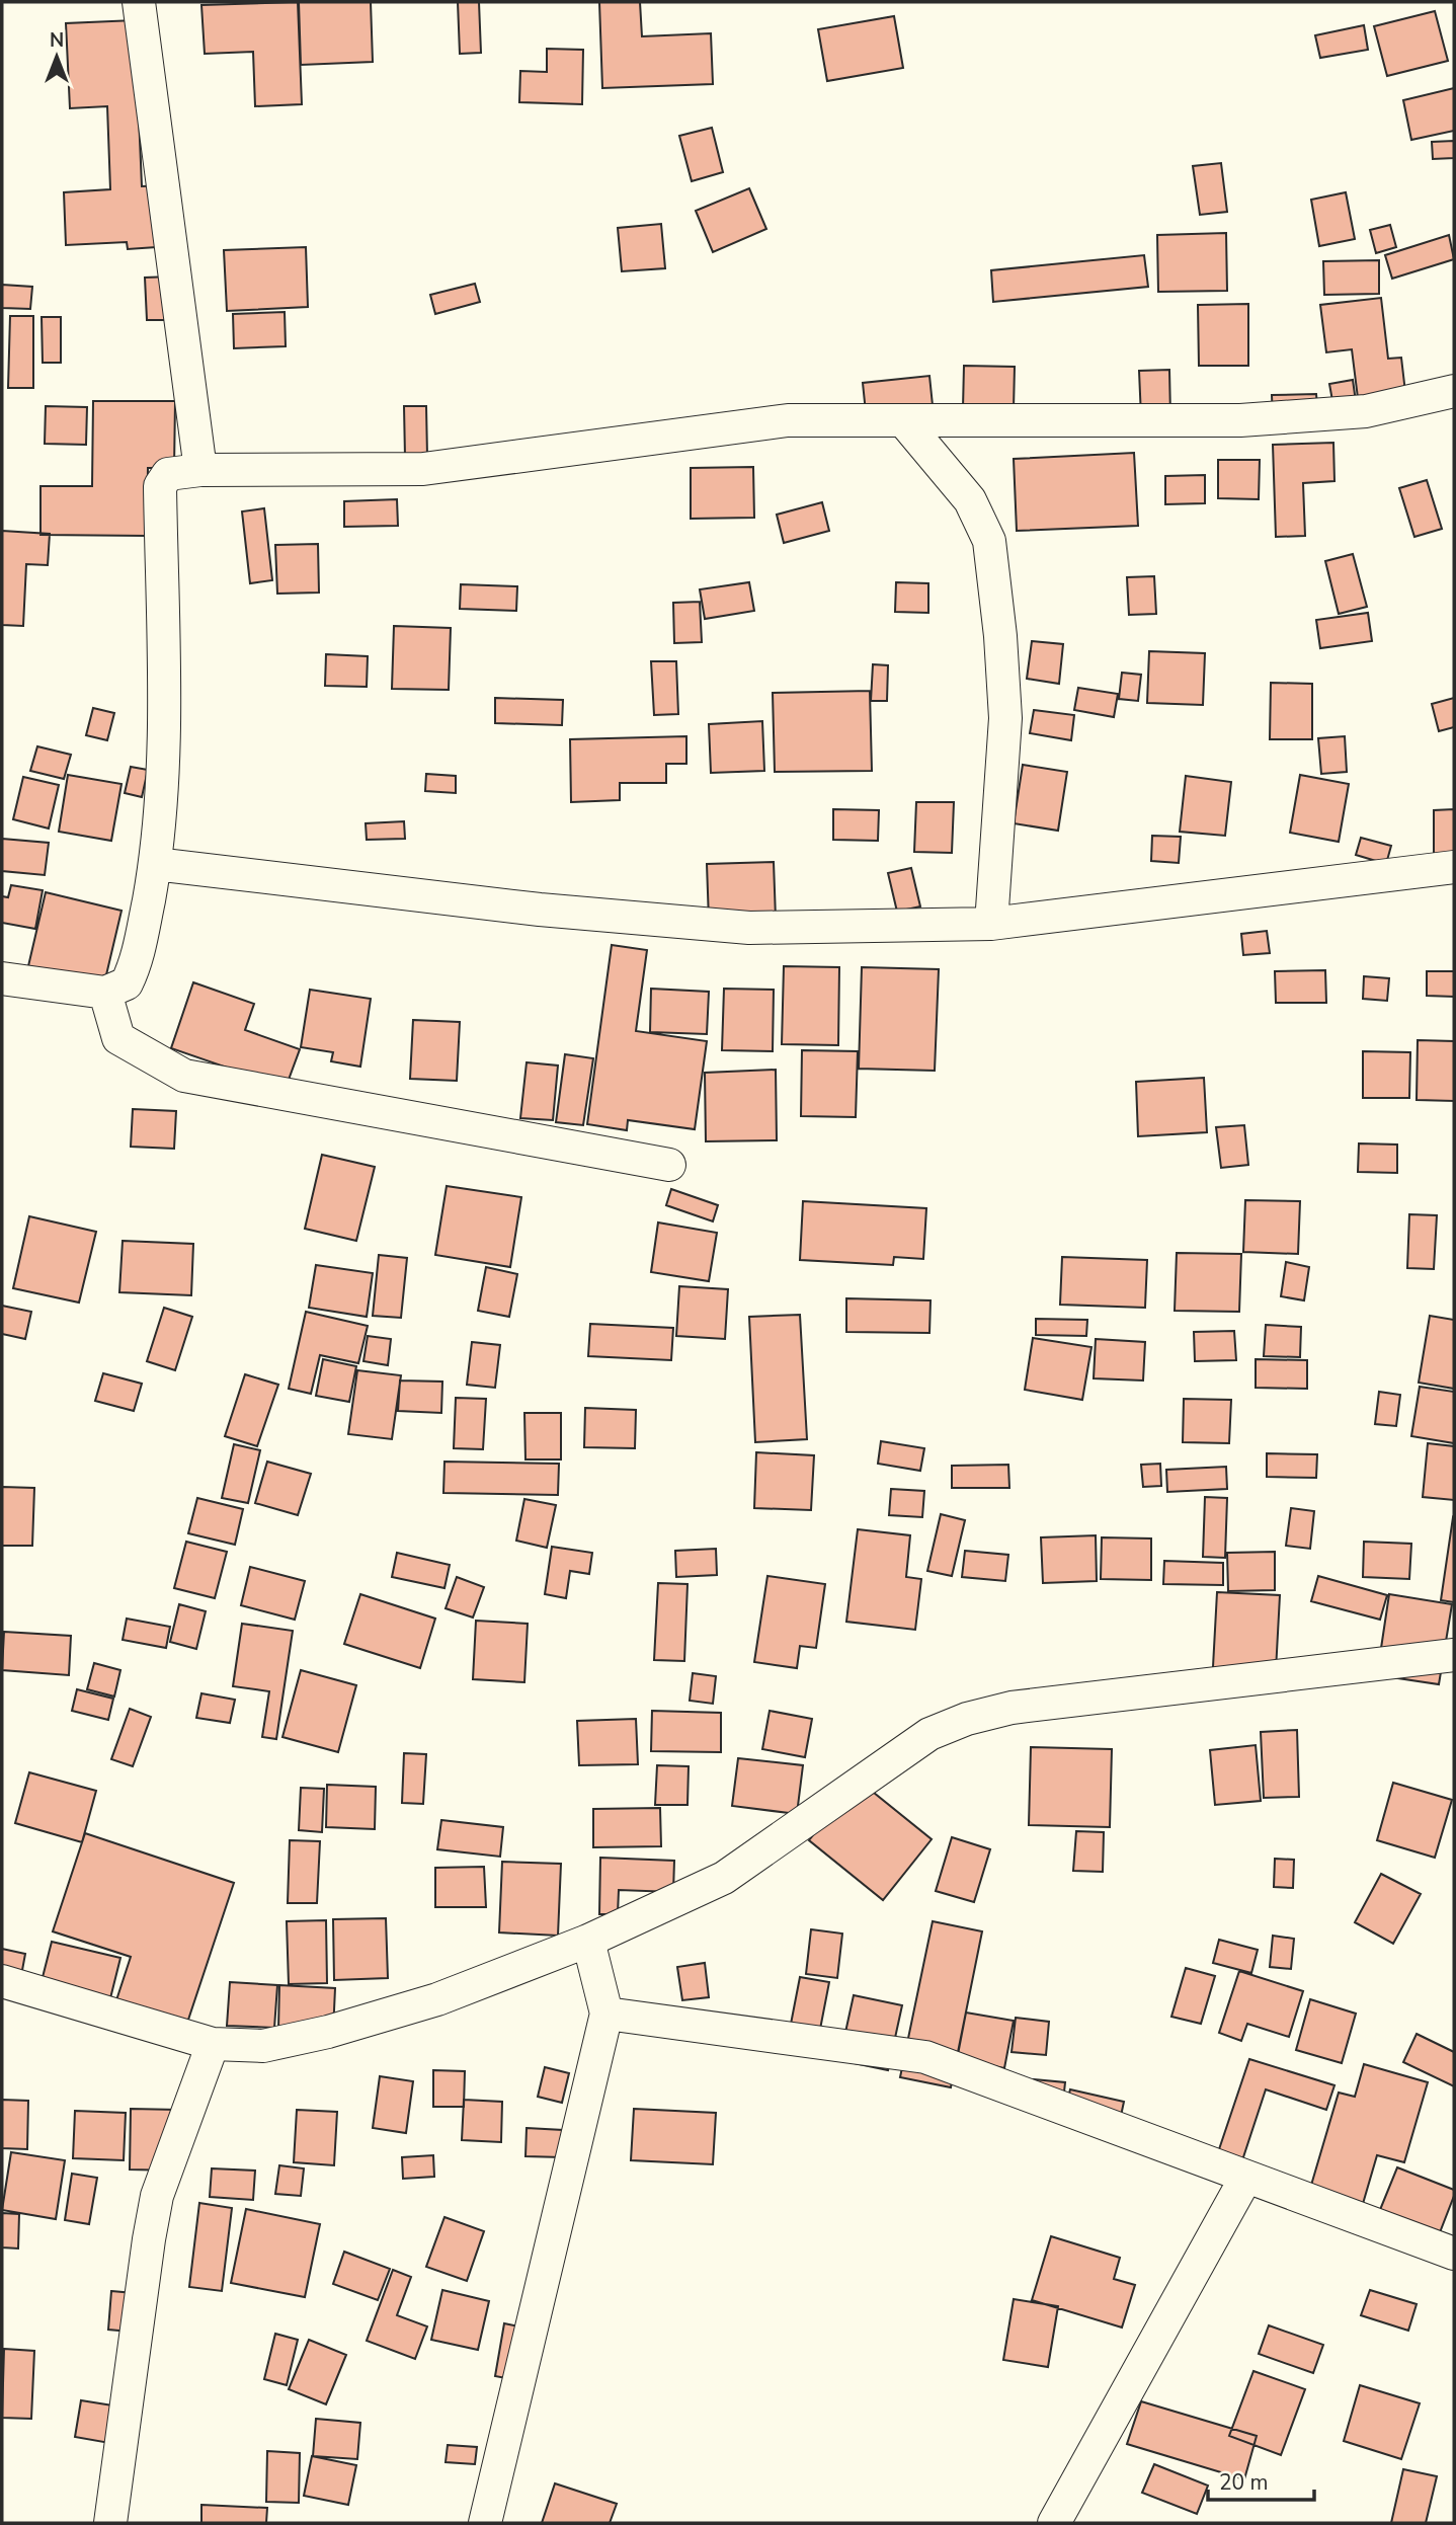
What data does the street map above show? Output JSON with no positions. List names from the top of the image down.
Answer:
{
  "scale_bar": "20 m",
  "north": "top"
}
